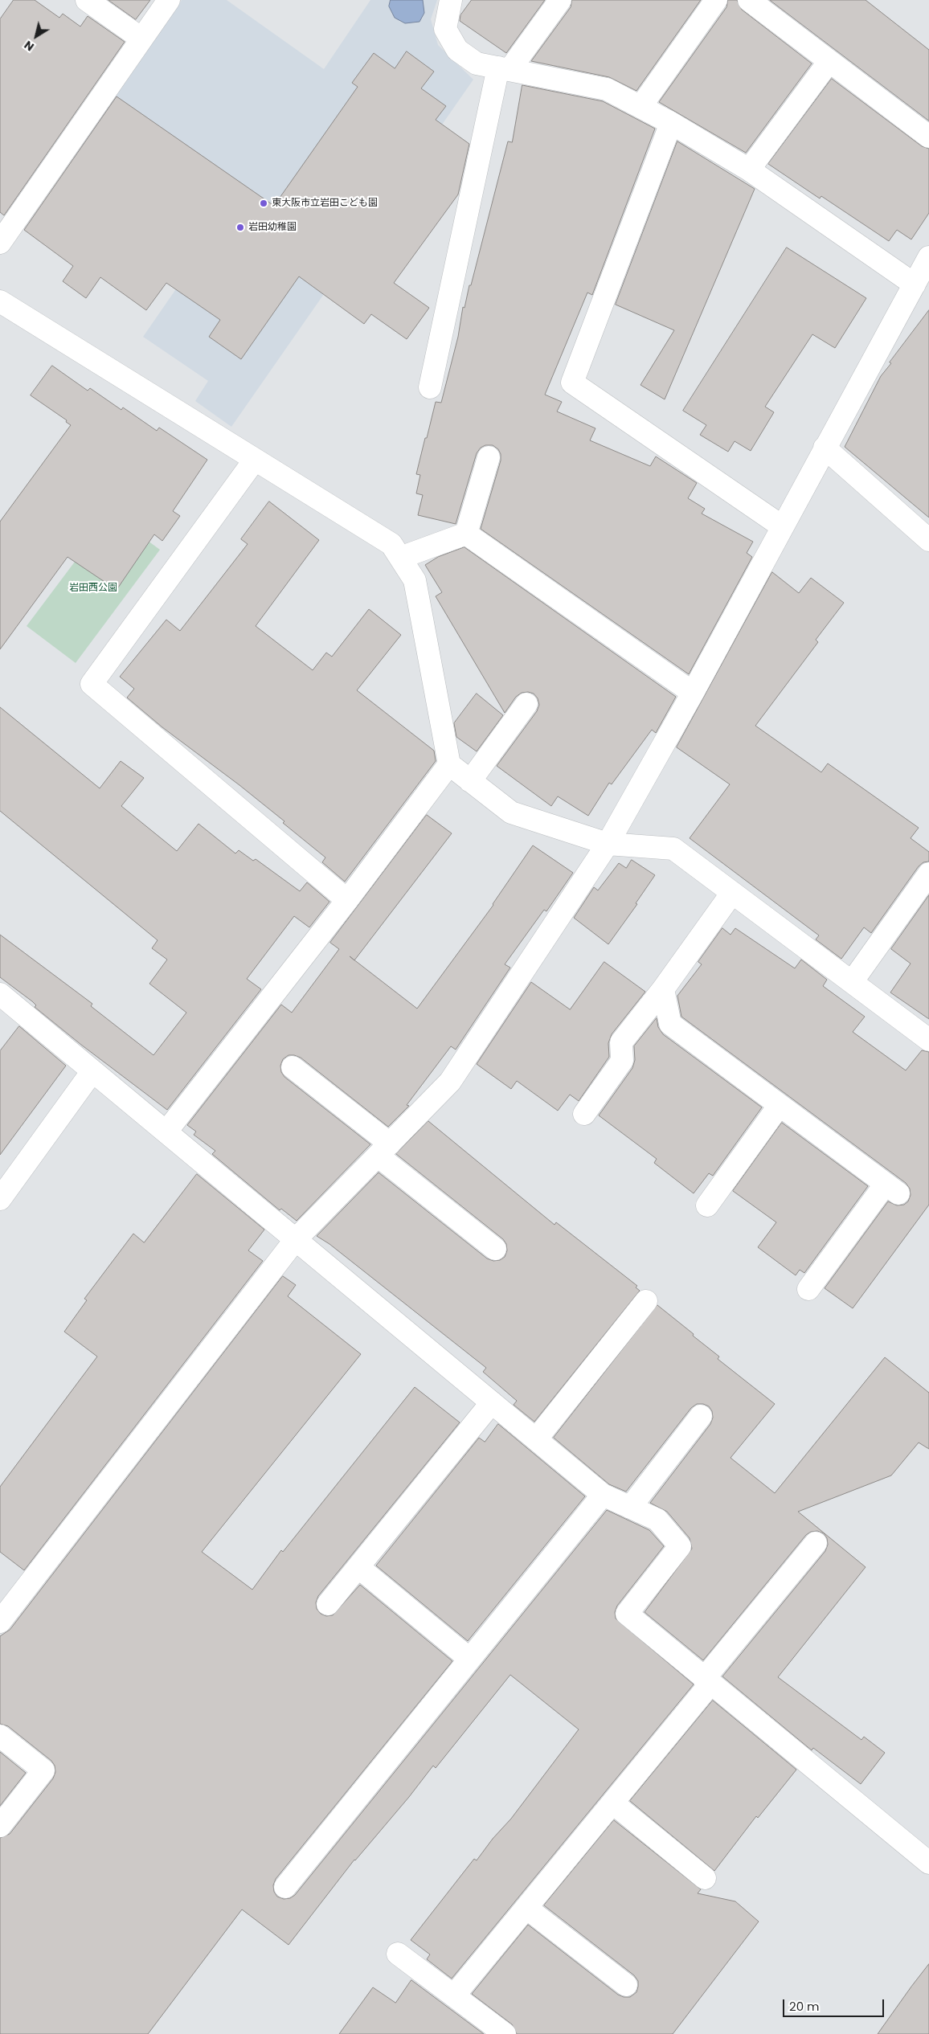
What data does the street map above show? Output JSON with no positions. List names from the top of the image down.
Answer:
{
  "parks": ["岩田西公園"],
  "places": ["東大阪市立岩田こども園", "岩田幼稚園"],
  "scale_bar": "20 m",
  "north": "bottom left"
}
